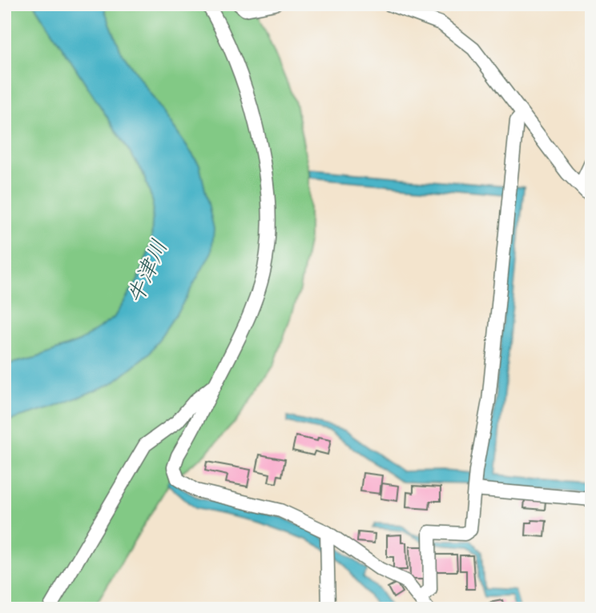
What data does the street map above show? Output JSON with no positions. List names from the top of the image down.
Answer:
{
  "water": ["牛津川"]
}
